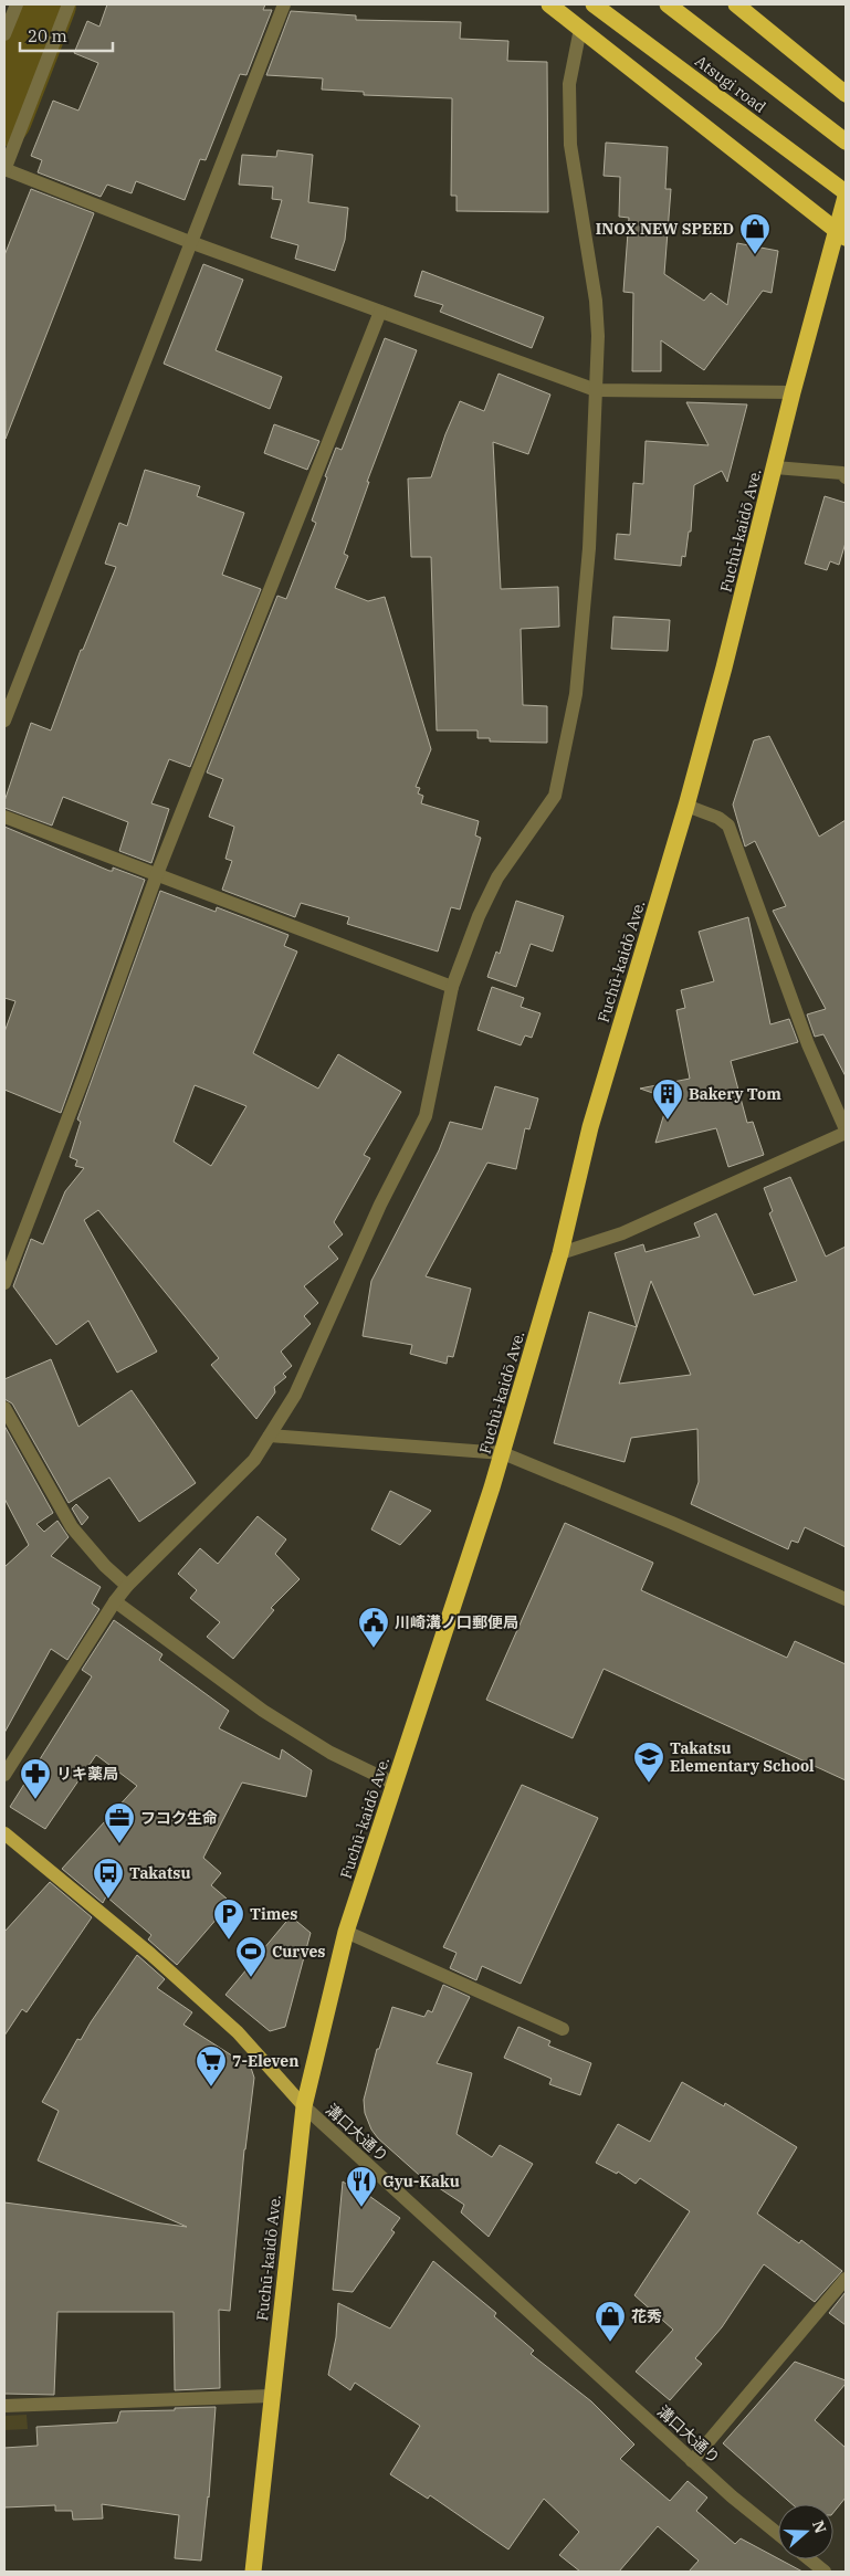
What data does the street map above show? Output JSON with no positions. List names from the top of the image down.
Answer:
{
  "streets": {
    "highway": ["Atsugi road", "Fuchū-kaidō Ave."],
    "main road": ["溝口大通り"]
  },
  "crossings": [
    ["Fuchū-kaidō Ave.", "溝口大通り"]
  ],
  "places": {
    "shop": ["INOX NEW SPEED", "花秀"],
    "building": ["Bakery Tom"],
    "public building": ["川崎溝ノ口郵便局"],
    "school or university": ["Takatsu Elementary School"],
    "pharmacy": ["リキ薬局"],
    "office": ["フコク生命"],
    "bus stop": ["Takatsu"],
    "parking": ["Times"],
    "sports": ["Curves"],
    "supermarket": ["7-Eleven"],
    "restaurant": ["Gyu-Kaku"]
  },
  "scale_bar": "20 m",
  "north": "right"
}
